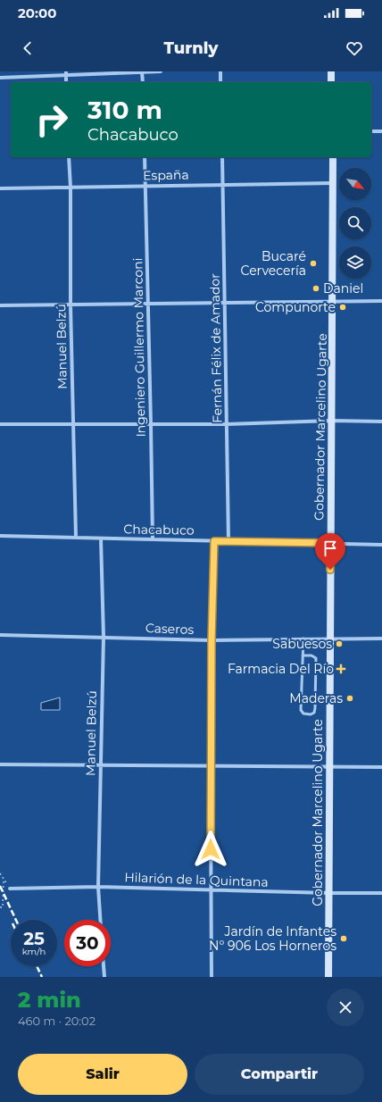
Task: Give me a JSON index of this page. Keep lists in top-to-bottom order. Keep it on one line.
{"streets":{"street":["España","Manuel Belzú","Ingeniero Guillermo Marconi","Fernán Félix de Amador","Gobernador Marcelino Ugarte","Chacabuco","Caseros","Hilarión de la Quintana"]},"crossings":[["España","Manuel Belzú"],["España","Ingeniero Guillermo Marconi"],["España","Fernán Félix de Amador"],["España","Gobernador Marcelino Ugarte"],["Manuel Belzú","Chacabuco"],["Manuel Belzú","Caseros"],["Manuel Belzú","Hilarión de la Quintana"],["Ingeniero Guillermo Marconi","Chacabuco"],["Fernán Félix de Amador","Chacabuco"],["Gobernador Marcelino Ugarte","Chacabuco"],["Gobernador Marcelino Ugarte","Caseros"],["Gobernador Marcelino Ugarte","Hilarión de la Quintana"]],"places":{"other":["Bucaré Cervecería","Daniel","Compunorte","Sabuesos","Maderas","Jardín de Infantes N° 906 Los Horneros"],"health":["Farmacia Del Río"]},"north":"bottom right","page":{"status":"20:00","header":"Turnly","turn":["310 m","Chacabuco"],"speed":"25 km/h","limit":"30","heading":["2 min","460 m · 20:02"],"buttons":["Salir","Compartir"]}}
